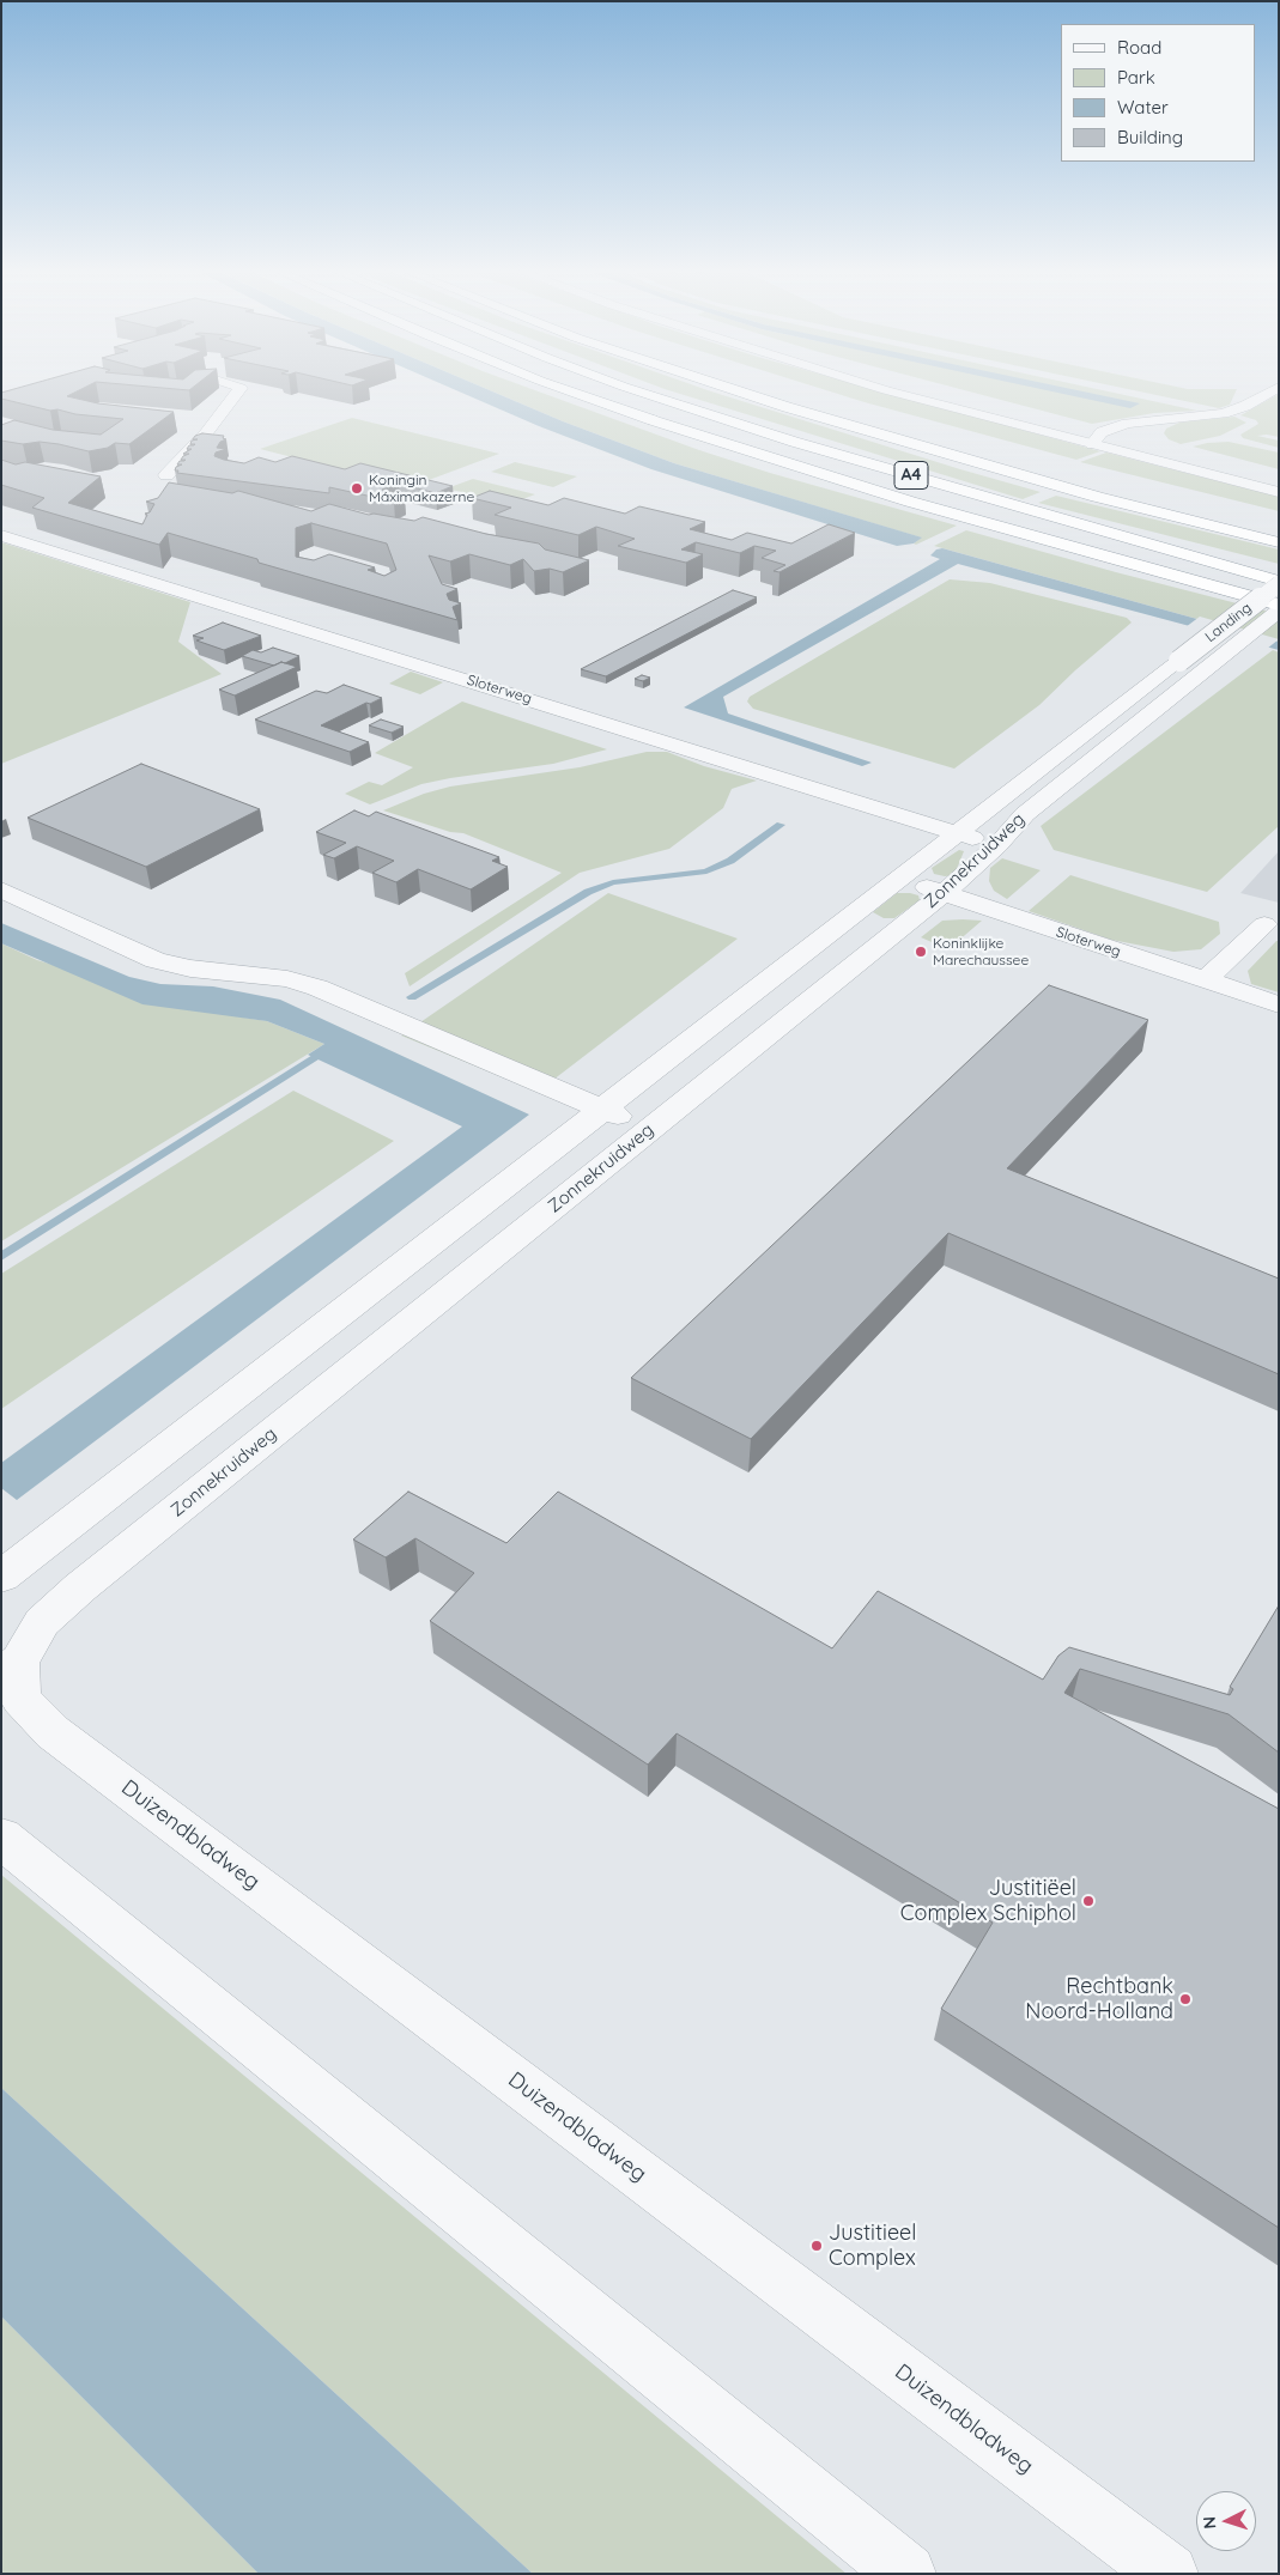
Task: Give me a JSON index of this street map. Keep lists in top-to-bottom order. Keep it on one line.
{"streets":{"highway":["A4"],"street":["Landing","Sloterweg","Zonnekruidweg","Duizendbladweg"]},"crossings":[["A4","Landing"],["Landing","Zonnekruidweg"],["Sloterweg","Zonnekruidweg"],["Zonnekruidweg","Duizendbladweg"]],"places":["Koningin Máximakazerne","Koninklijke Marechaussee","Justitiëel Complex Schiphol","Rechtbank Noord-Holland","Justitieel Complex"],"legend":["Road","Park","Water","Building"],"north":"left"}
